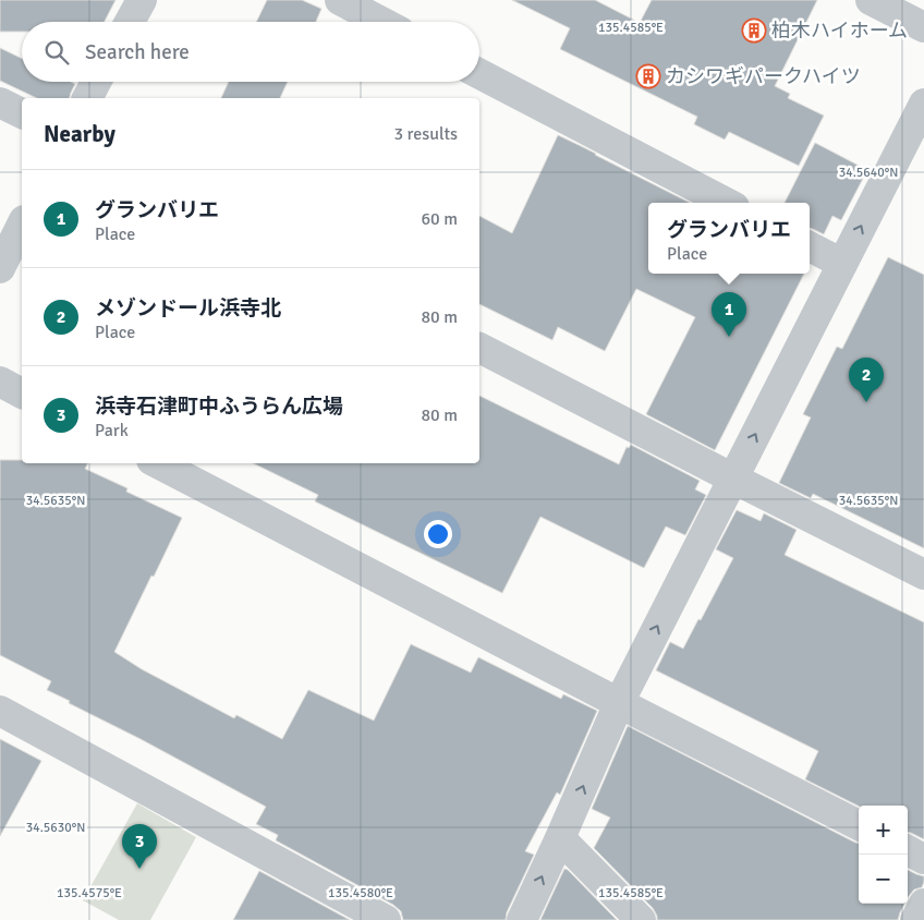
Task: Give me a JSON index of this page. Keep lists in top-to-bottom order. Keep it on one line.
{"places":{"building":["柏木ハイホーム","カシワギパークハイツ"]},"page":{"search":"Search here","heading":["Nearby","3 results"],"list":[{"mark":"1","name":"グランバリエ","note":"Place","value":"60 m"},{"mark":"2","name":"メゾンドール浜寺北","note":"Place","value":"80 m"},{"mark":"3","name":"浜寺石津町中ふうらん広場","note":"Park","value":"80 m"}],"popup":["グランバリエ","Place"],"pins":["1","2","3"],"map_buttons":["+","−"]},"coordinates":["135.4585°E","34.5640°N","34.5635°N","34.5630°N","135.4575°E","135.4580°E"]}
